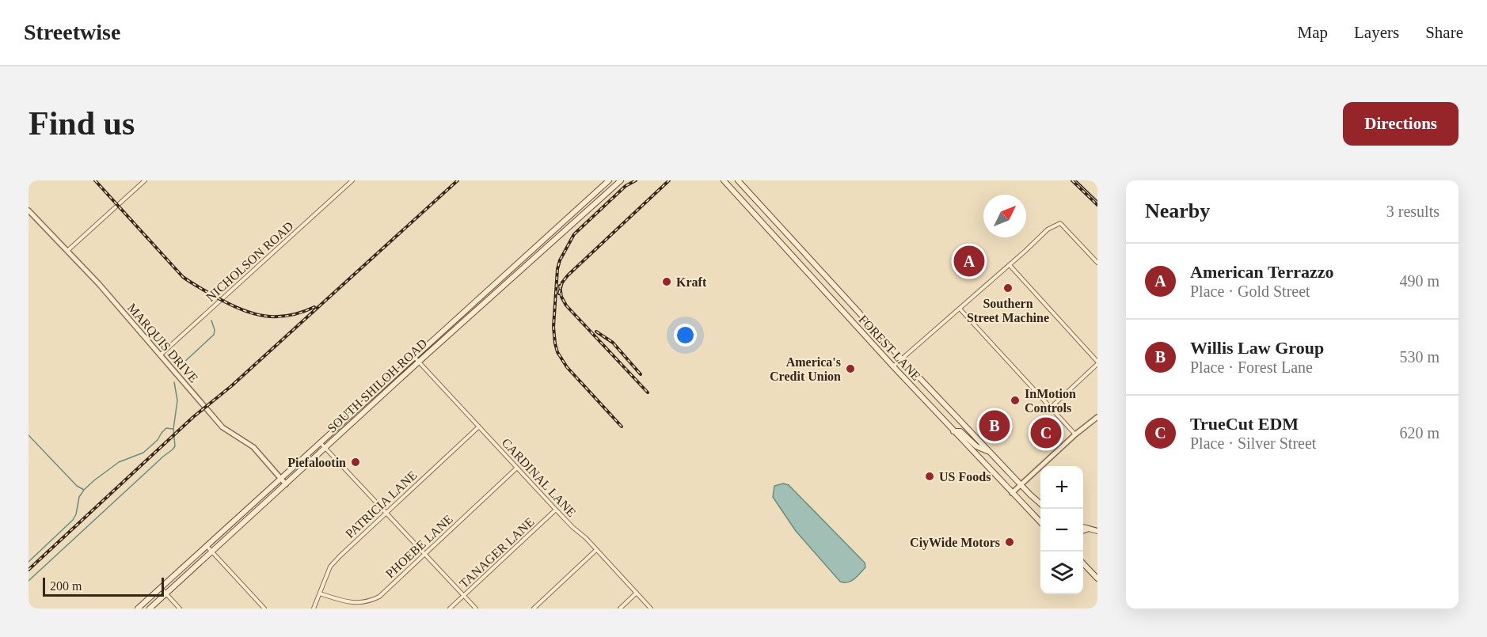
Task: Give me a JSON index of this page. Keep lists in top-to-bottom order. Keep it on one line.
{"streets":{"main road":["FOREST LANE","SOUTH SHILOH ROAD"],"street":["NICHOLSON ROAD","MARQUIS DRIVE","CARDINAL LANE","PATRICIA LANE","PHOEBE LANE","TANAGER LANE"]},"crossings":[["NICHOLSON ROAD","MARQUIS DRIVE"],["MARQUIS DRIVE","SOUTH SHILOH ROAD"],["SOUTH SHILOH ROAD","CARDINAL LANE"],["CARDINAL LANE","PATRICIA LANE"],["CARDINAL LANE","PHOEBE LANE"],["CARDINAL LANE","TANAGER LANE"],["PATRICIA LANE","PHOEBE LANE"]],"places":["Kraft","Southern Street Machine","America's Credit Union","InMotion Controls","Piefalootin","US Foods","CiyWide Motors"],"scale_bar":"200 m","north":"top right","page":{"header":"Streetwise","nav":["Map","Layers","Share"],"buttons":"Directions","title":"Find us","heading":["Nearby","3 results"],"list":[{"mark":"A","name":"American Terrazzo","note":"Place · Gold Street","value":"490 m"},{"mark":"B","name":"Willis Law Group","note":"Place · Forest Lane","value":"530 m"},{"mark":"C","name":"TrueCut EDM","note":"Place · Silver Street","value":"620 m"}],"pins":["A","B","C"],"map_buttons":["+","−"],"scale":"200 m"}}
